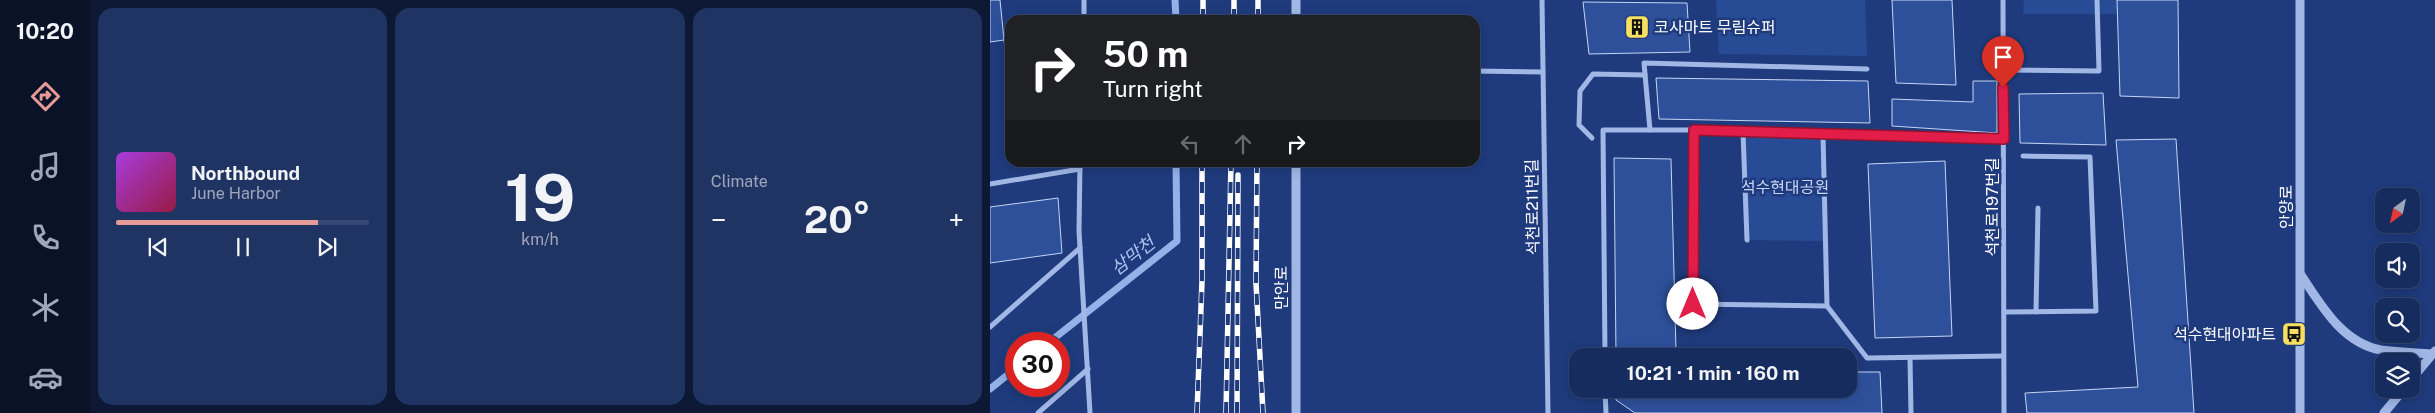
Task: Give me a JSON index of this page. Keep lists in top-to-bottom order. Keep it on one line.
{"streets":{"street":["석천로211번길","석천로197번길","안양로","만안로"]},"water":["삼막천"],"parks":["석수현대공원"],"places":{"building":["코사마트 무림슈퍼"],"bus stop":["석수현대아파트"]},"north":"bottom left","page":{"tabs":"10:20","tile":[["19","km/h"],"Climate"],"turn":["50 m","Turn right"],"song":["Northbound","June Harbor"],"heat":["−","20°","+"],"limit":"30","trip":"10:21 · 1 min · 160 m"}}
